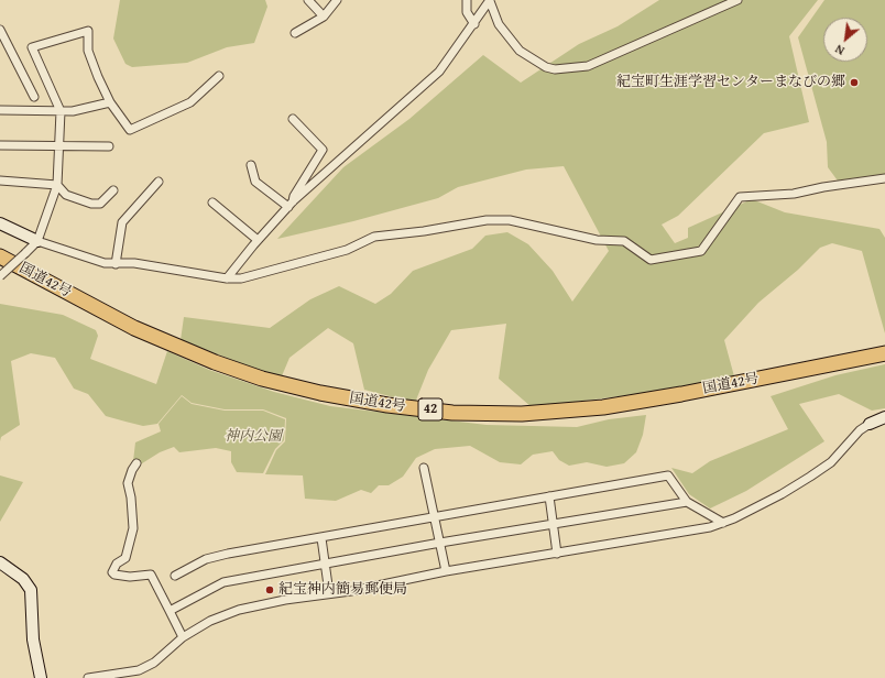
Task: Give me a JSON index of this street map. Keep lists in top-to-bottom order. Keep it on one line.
{"streets":{"highway":["国道42号","42"]},"parks":["神内公園"],"places":["紀宝町生涯学習センターまなびの郷","紀宝神内簡易郵便局"],"north":"bottom left"}
